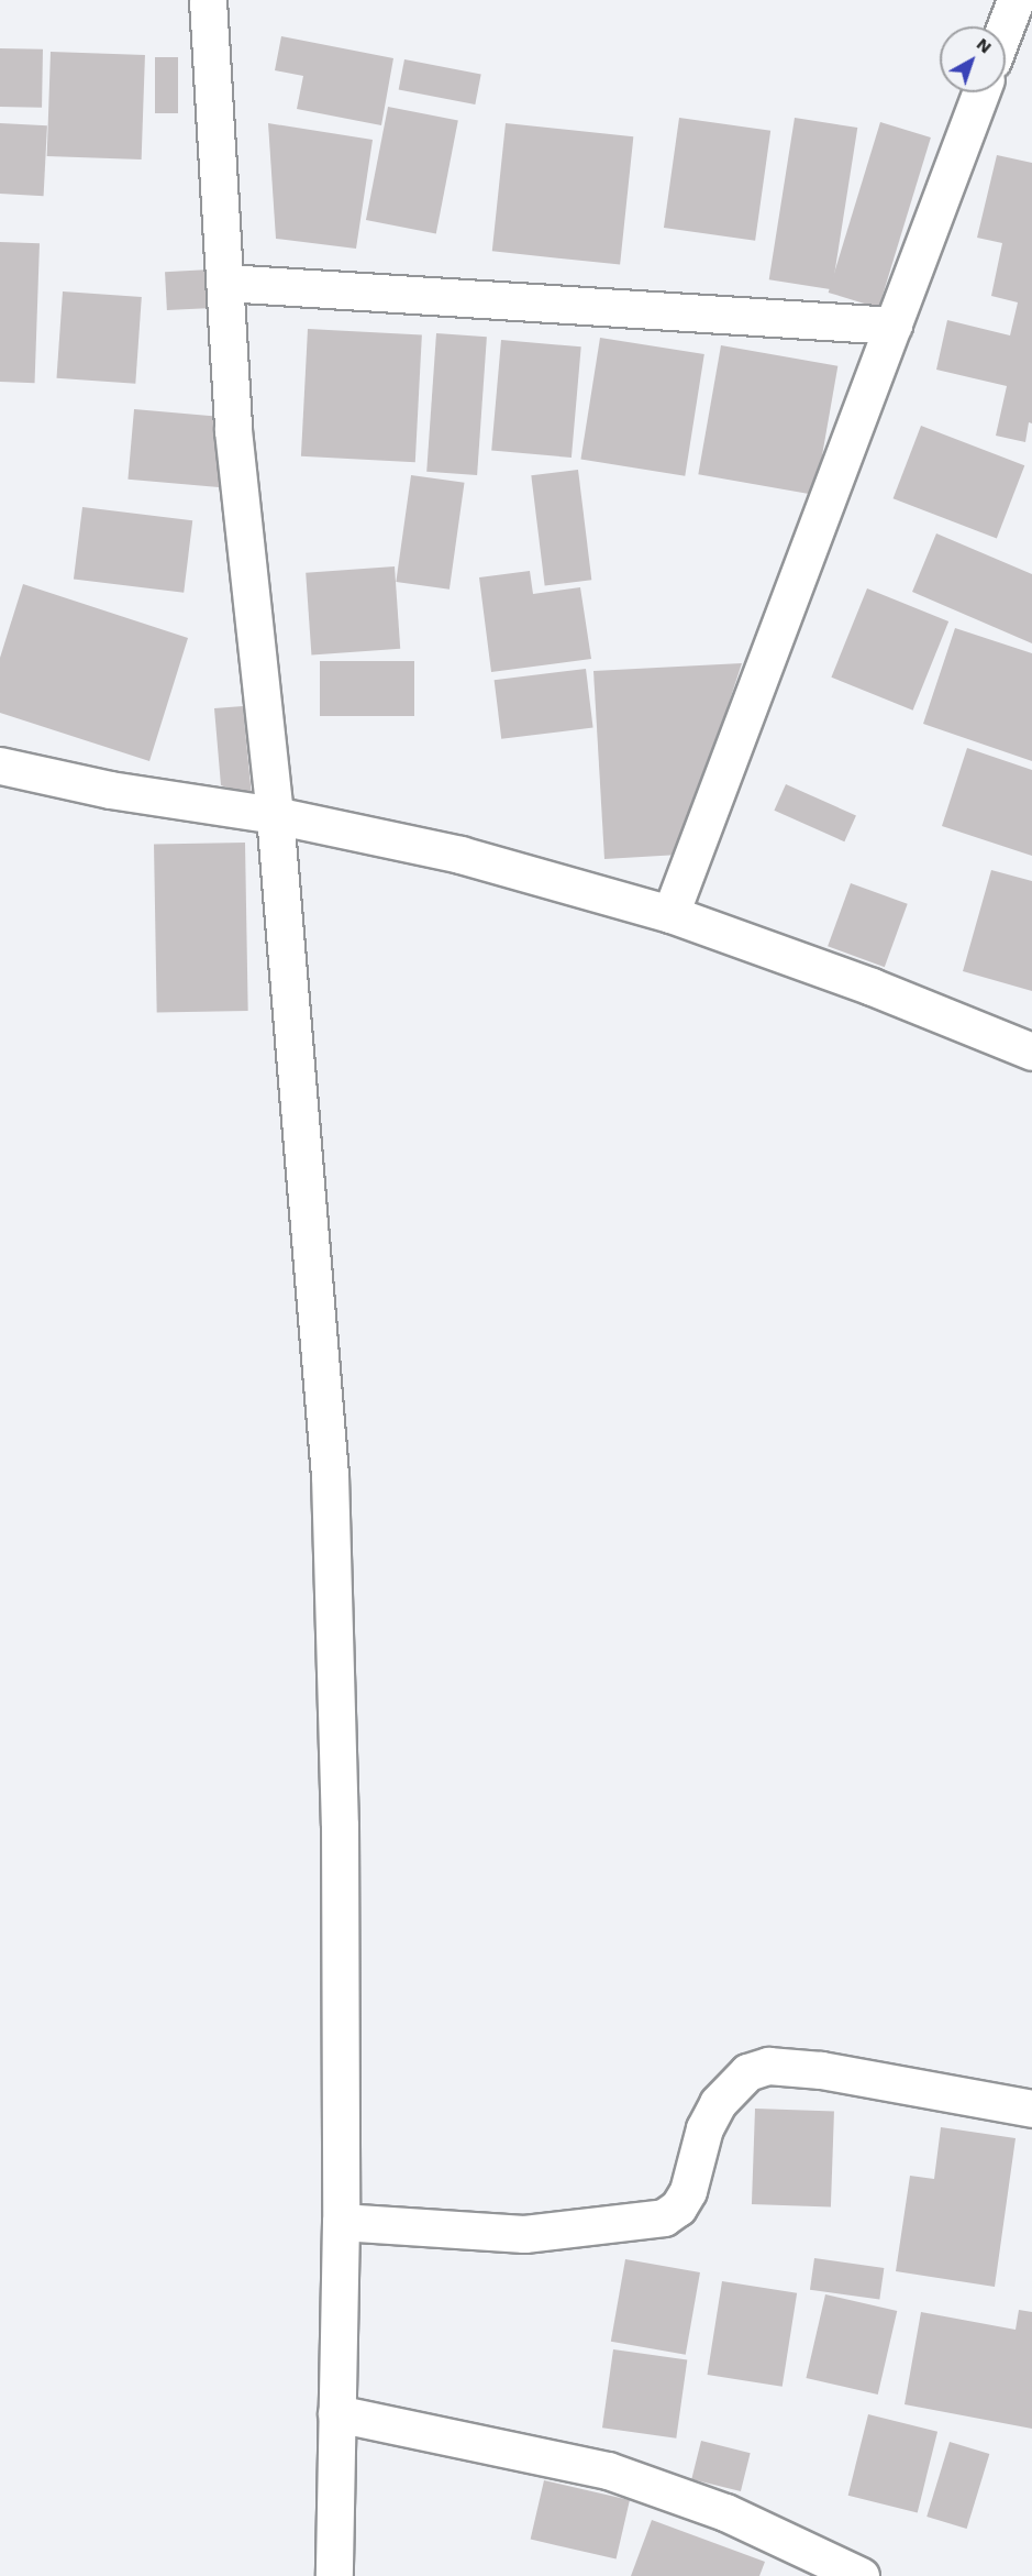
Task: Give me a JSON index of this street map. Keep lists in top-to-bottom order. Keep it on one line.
{"north":"top right"}
